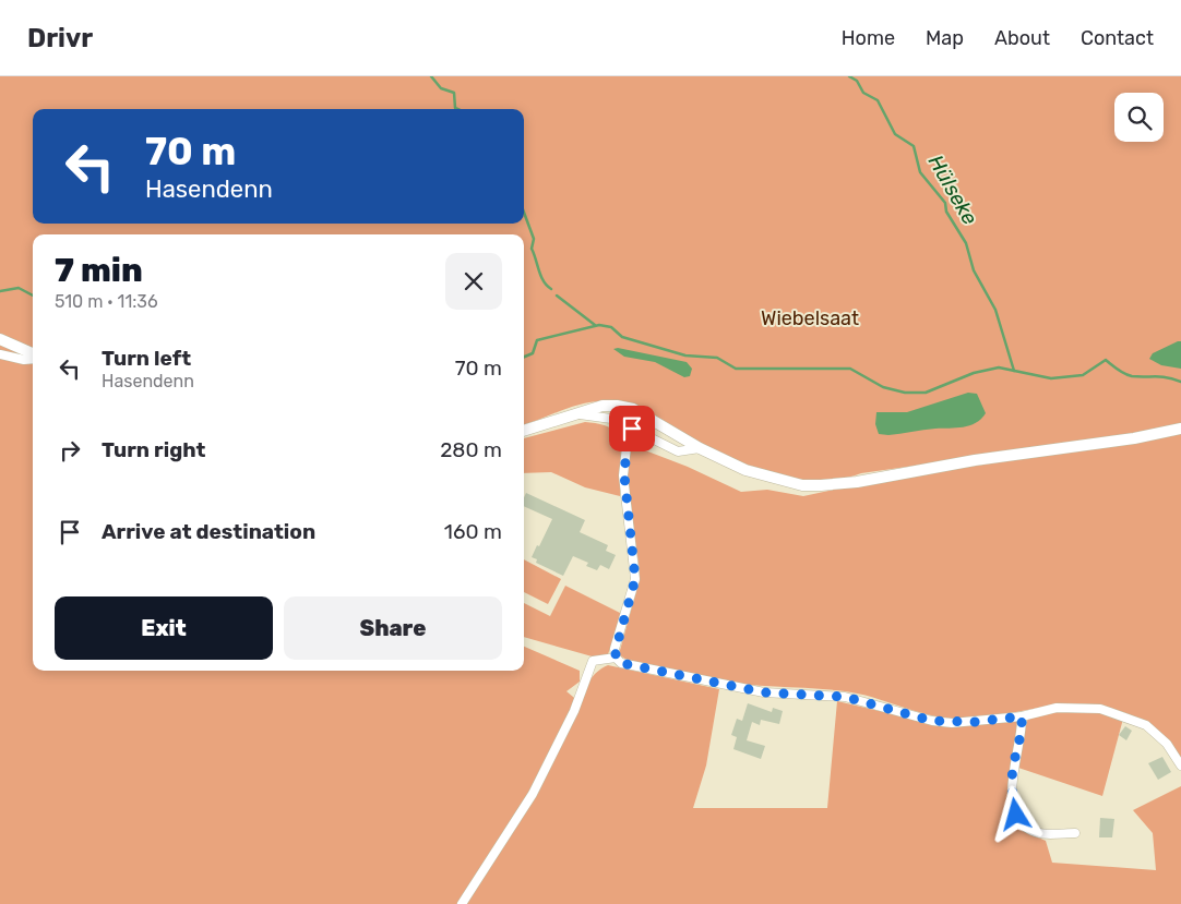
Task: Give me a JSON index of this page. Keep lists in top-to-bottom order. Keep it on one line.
{"water":["Hülseke"],"parks":["Wiebelsaat"],"page":{"header":"Drivr","nav":["Home","Map","About","Contact"],"turn":["70 m","Hasendenn"],"heading":["7 min","510 m · 11:36"],"list":[{"name":"Turn left","note":"Hasendenn","value":"70 m"},{"name":"Turn right","value":"280 m"},{"name":"Arrive at destination","value":"160 m"}],"buttons":["Exit","Share"]}}
